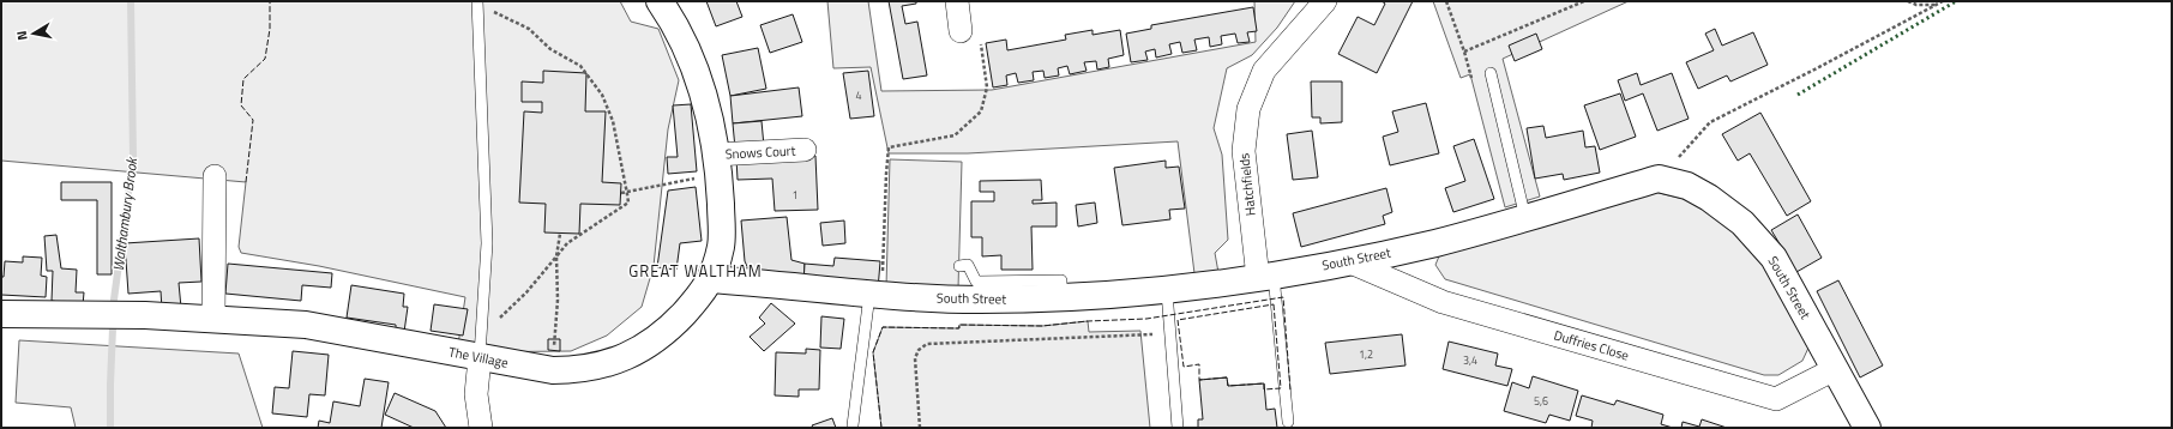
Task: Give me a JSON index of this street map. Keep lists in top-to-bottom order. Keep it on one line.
{"streets":{"street":["Snows Court","Hatchfields","South Street","Duffries Close","The Village"]},"crossings":[["Snows Court","The Village"],["Hatchfields","South Street"],["South Street","Duffries Close"],["South Street","The Village"]],"districts":["GREAT WALTHAM"],"water":["Walthambury Brook"],"house_numbers":["4","1","1,2","3,4","5,6"],"north":"left"}
